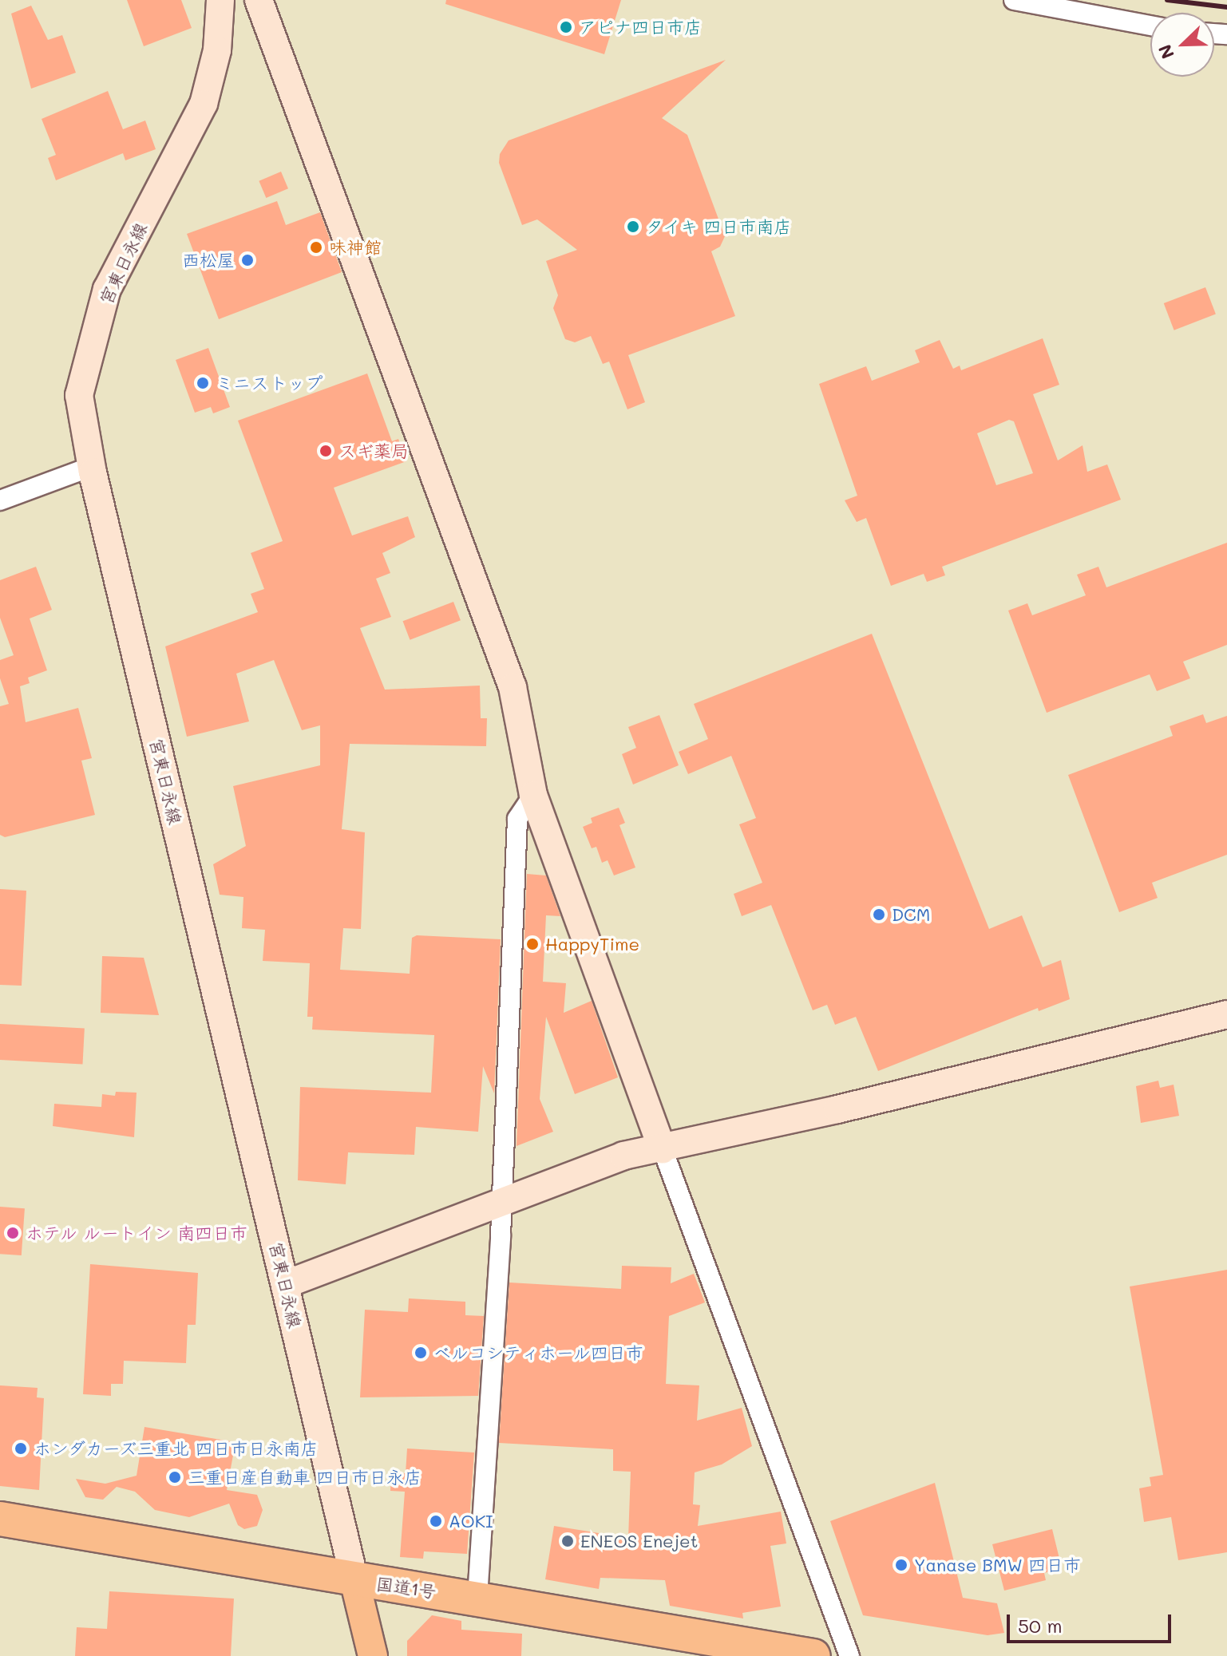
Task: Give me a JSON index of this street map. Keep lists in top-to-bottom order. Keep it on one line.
{"streets":{"highway":["国道1号"],"street":["宮東日永線"]},"crossings":[["宮東日永線","国道1号"]],"places":["アピナ四日市店","タイキ 四日市南店","味神館","西松屋","ミニストップ","スギ薬局","DCM","HappyTime","ホテル ルートイン 南四日市","ベルコシティホール四日市","ホンダカーズ三重北 四日市日永南店","三重日産自動車 四日市日永店","AOKI","ENEOS Enejet","Yanase BMW 四日市"],"scale_bar":"50 m","north":"bottom left"}
